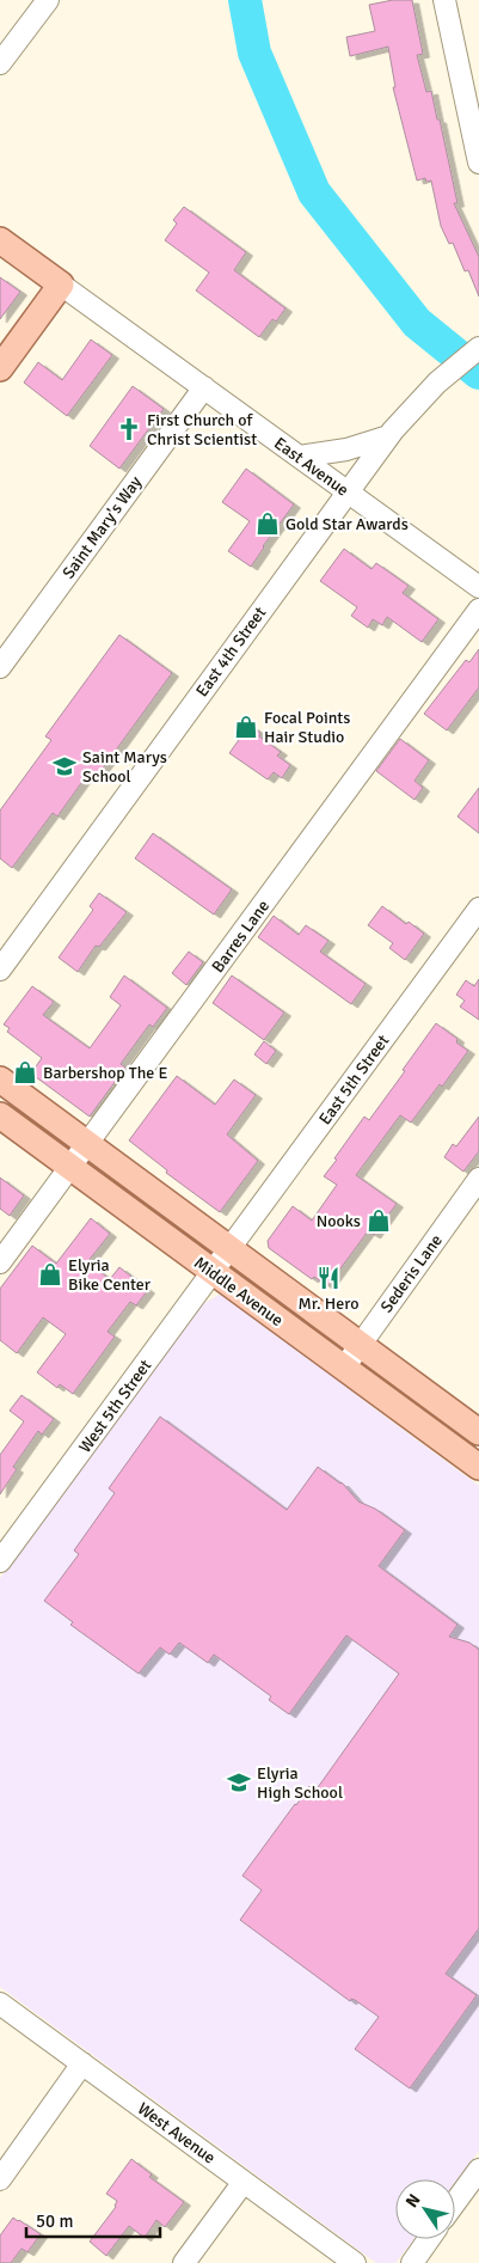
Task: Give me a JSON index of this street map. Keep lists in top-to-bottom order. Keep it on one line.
{"streets":{"main road":["East Avenue","Middle Avenue"],"street":["Saint Mary's Way","East 4th Street","Barres Lane","East 5th Street","Sederis Lane","West 5th Street","West Avenue"]},"crossings":[["East Avenue","Saint Mary's Way"],["East Avenue","East 4th Street"],["Barres Lane","Middle Avenue"],["East 5th Street","Middle Avenue"],["East 5th Street","West 5th Street"],["Sederis Lane","Middle Avenue"],["Middle Avenue","West 5th Street"]],"places":{"church":["First Church of Christ Scientist"],"shop":["Gold Star Awards","Focal Points Hair Studio","Barbershop The E","Nooks","Elyria Bike Center"],"school or university":["Saint Marys School","Elyria High School"],"restaurant":["Mr. Hero"]},"scale_bar":"50 m","north":"top left"}
